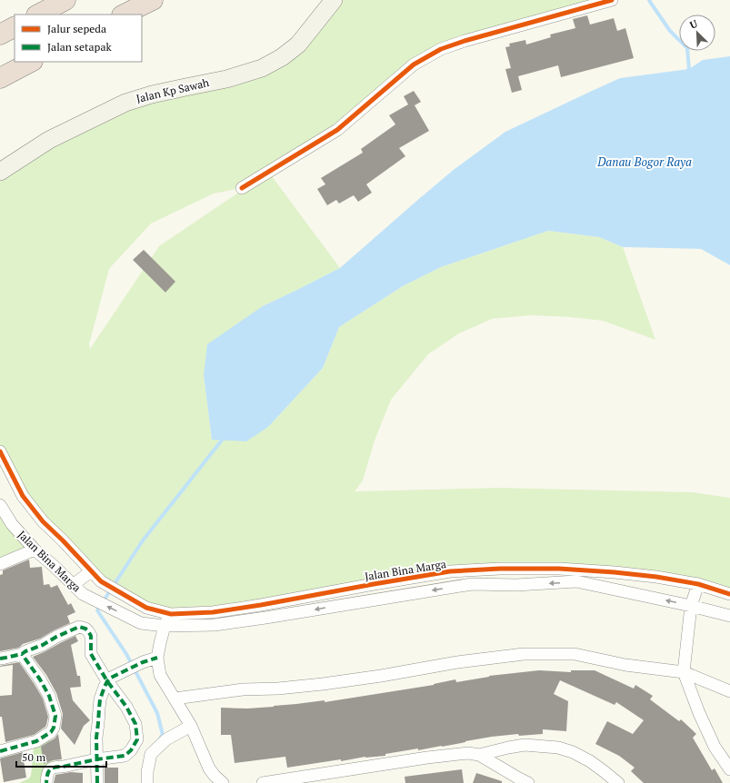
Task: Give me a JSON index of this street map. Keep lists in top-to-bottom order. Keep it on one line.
{"streets":{"street":["Jalan Kp Sawah","Jalan Bina Marga"]},"water":["Danau Bogor Raya"],"legend":["Jalur sepeda","Jalan setapak"],"scale_bar":"50 m","north":"top left"}
